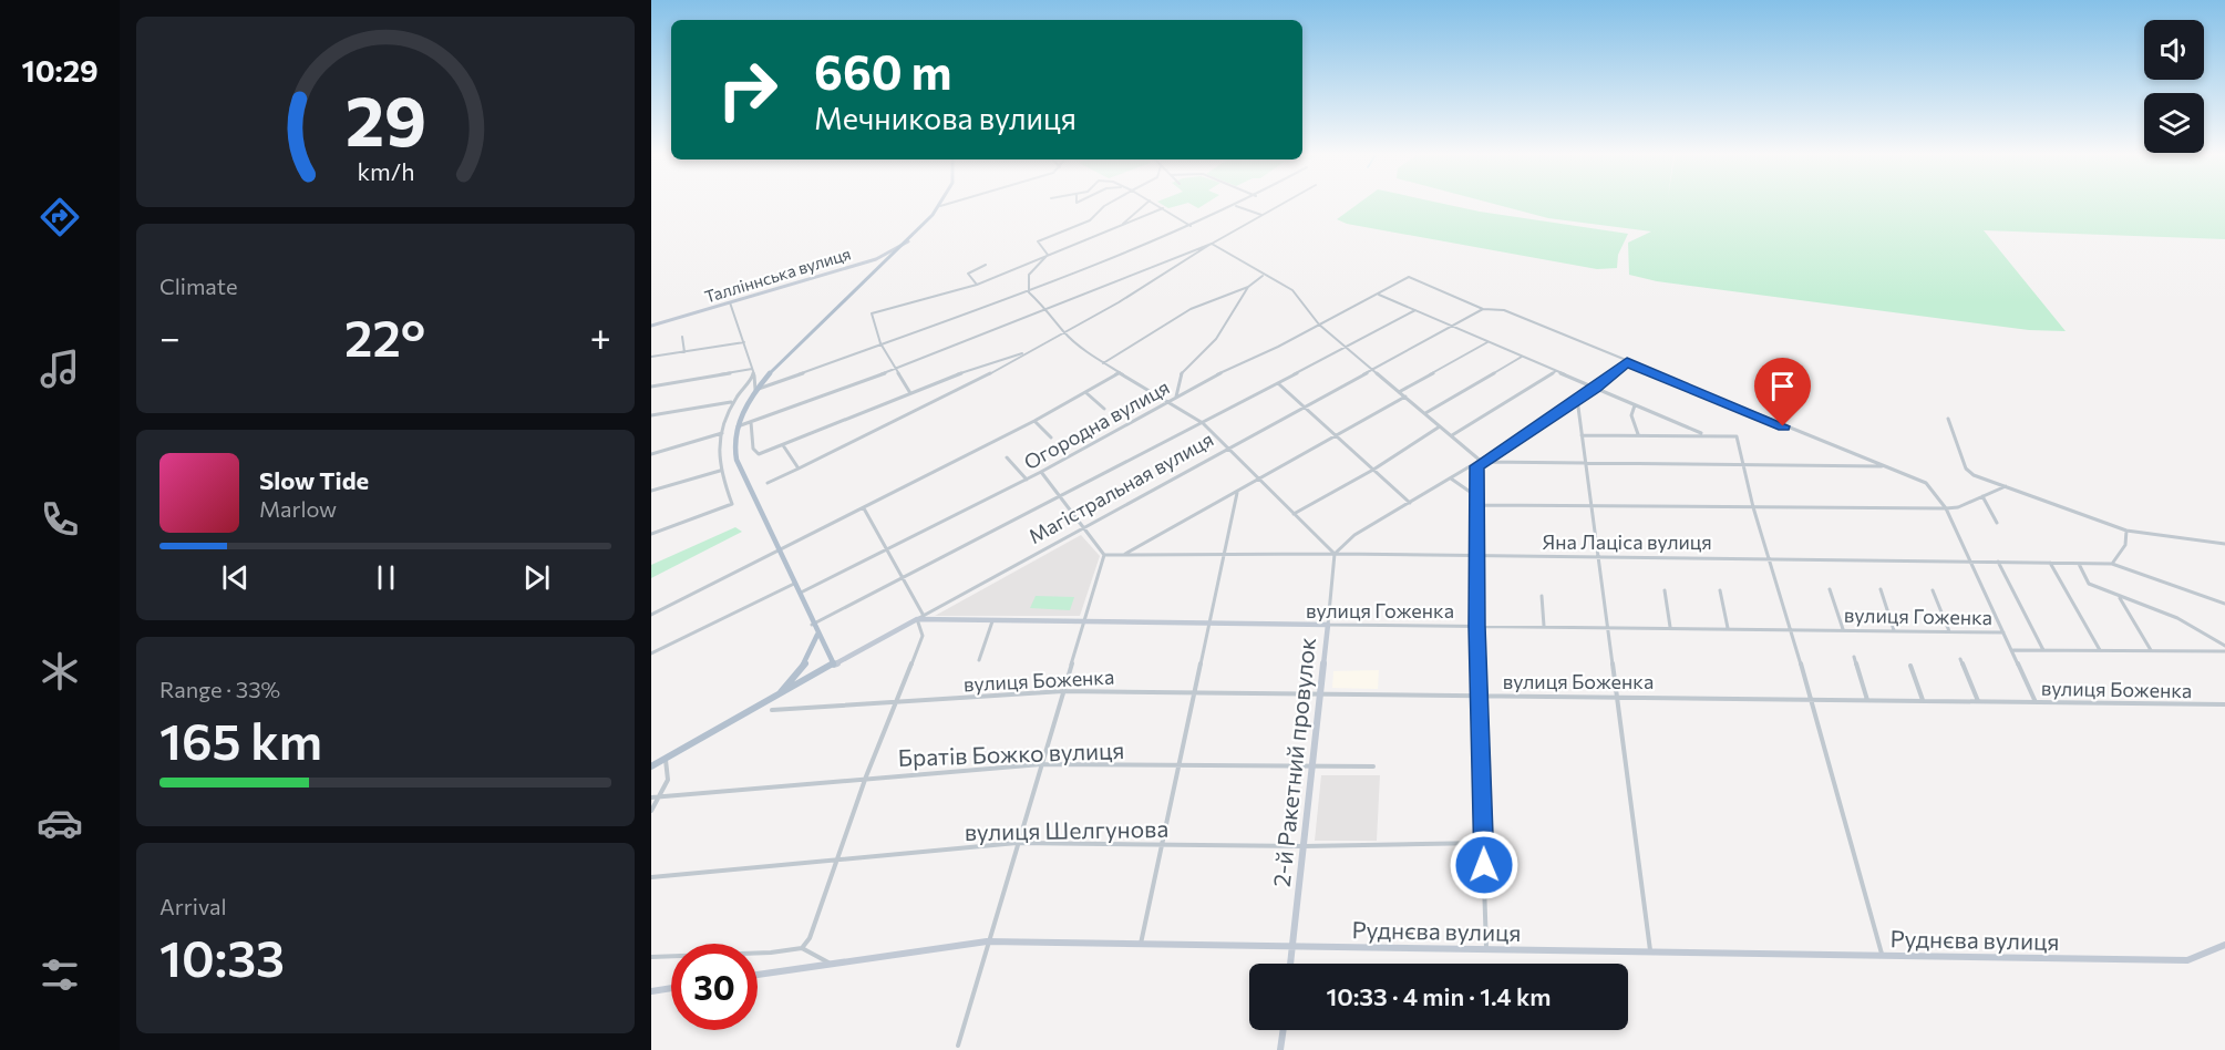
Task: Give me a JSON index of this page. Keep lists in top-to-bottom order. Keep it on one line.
{"streets":{"main road":["Магістральная вулиця"],"street":["Талліннська вулиця","Огородна вулиця","Яна Лаціса вулиця","вулиця Гоженка","вулиця Боженка","Братів Божко вулиця","2-й Ракетний провулок","вулиця Шелгунова","Руднєва вулиця"]},"crossings":[["Огородна вулиця","Магістральная вулиця"],["Магістральная вулиця","вулиця Гоженка"],["Яна Лаціса вулиця","2-й Ракетний провулок"],["вулиця Гоженка","2-й Ракетний провулок"],["вулиця Боженка","2-й Ракетний провулок"],["Братів Божко вулиця","2-й Ракетний провулок"],["2-й Ракетний провулок","вулиця Шелгунова"],["2-й Ракетний провулок","Руднєва вулиця"]],"page":{"tabs":"10:29","turn":["660 m","Мечникова вулиця"],"tile":["Climate",["Range · 33%","165 km"],["Arrival","10:33"]],"heat":["−","22°","+"],"song":["Slow Tide","Marlow"],"limit":"30","trip":"10:33 · 4 min · 1.4 km","gauge":["29","km/h"]}}
